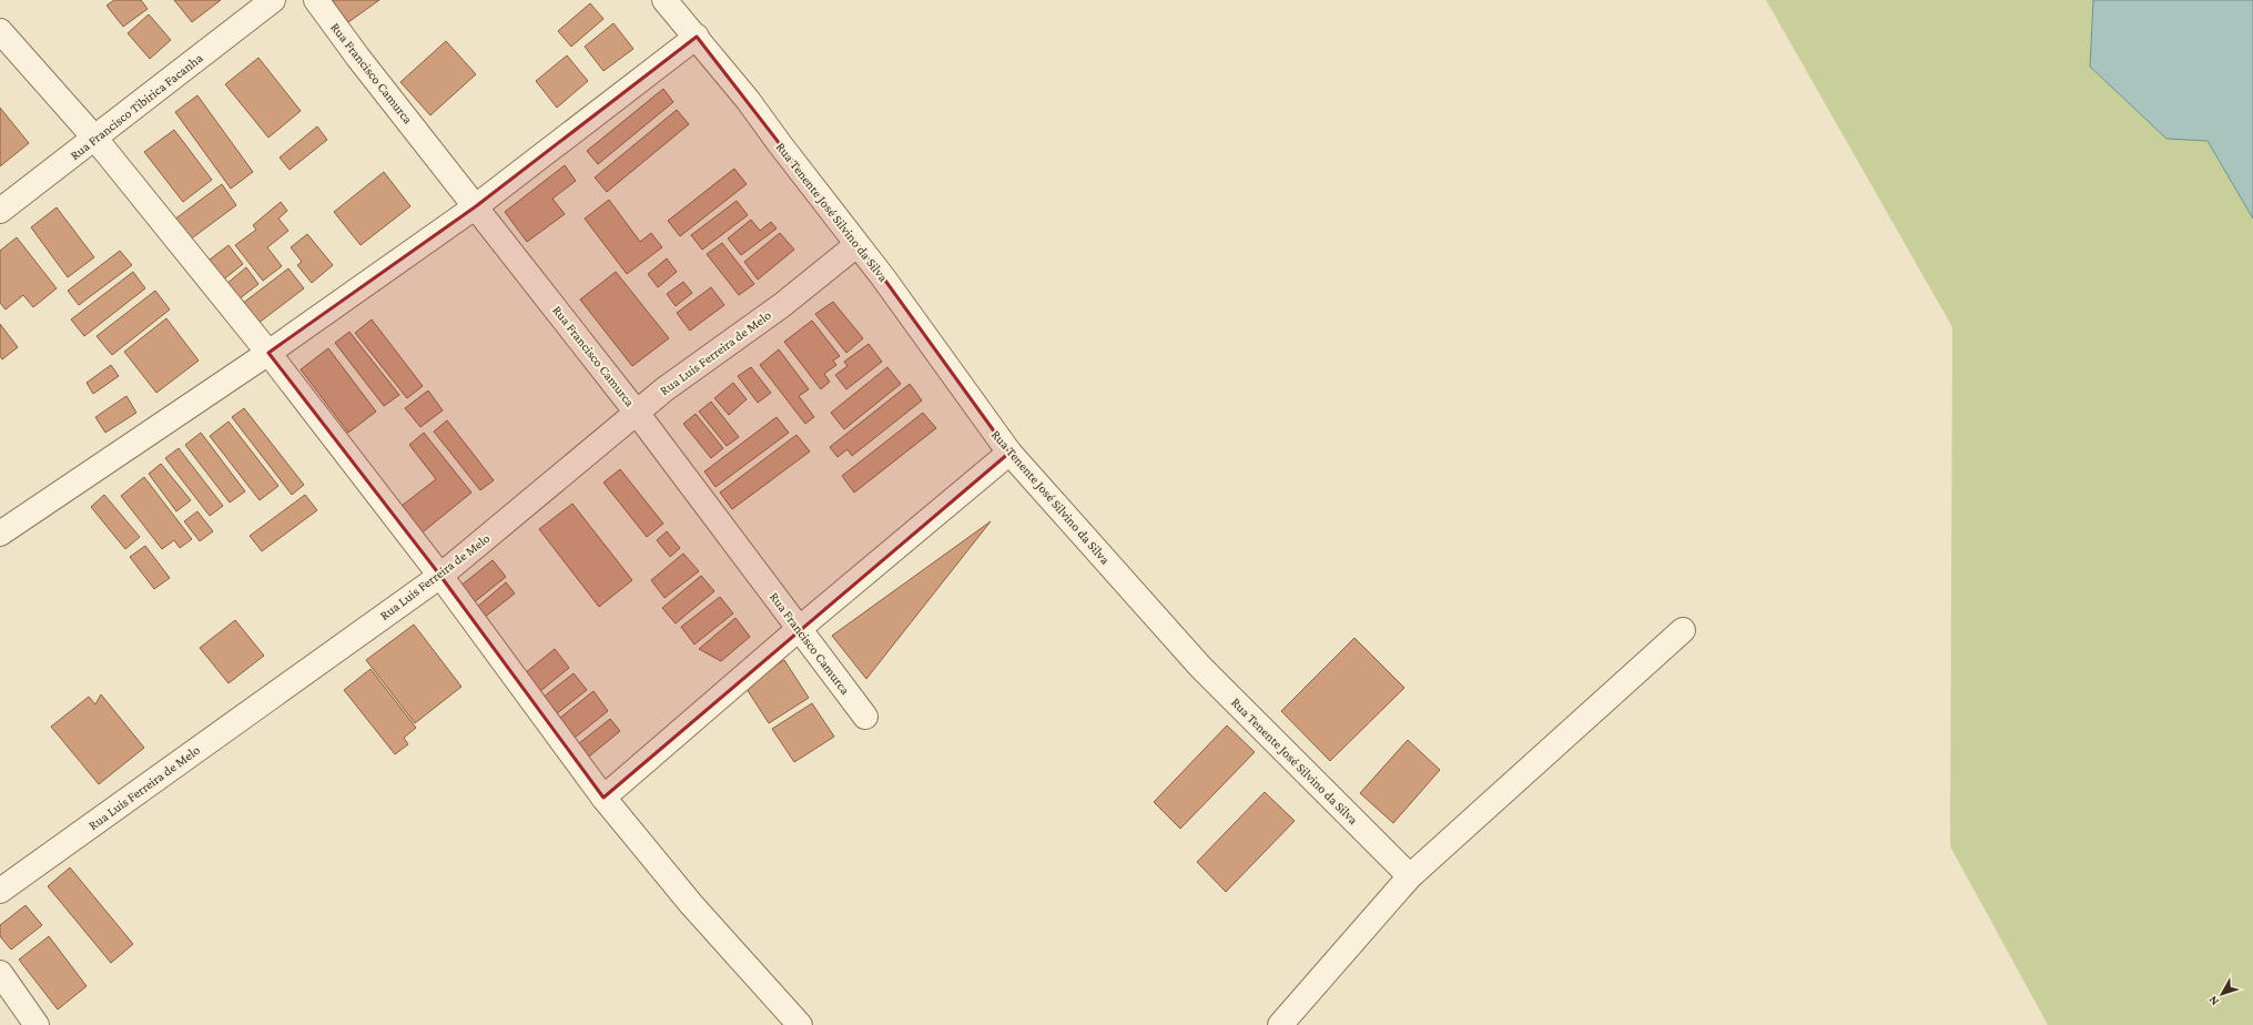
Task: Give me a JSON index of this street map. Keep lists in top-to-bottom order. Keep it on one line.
{"streets":{"street":["Rua Francisco Camurca","Rua Francisco Tibirica Facanha","Rua Tenente José Silvino da Silva","Rua Luis Ferreira de Melo"]},"crossings":[["Rua Francisco Camurca","Rua Luis Ferreira de Melo"],["Rua Tenente José Silvino da Silva","Rua Luis Ferreira de Melo"]],"north":"bottom left"}
